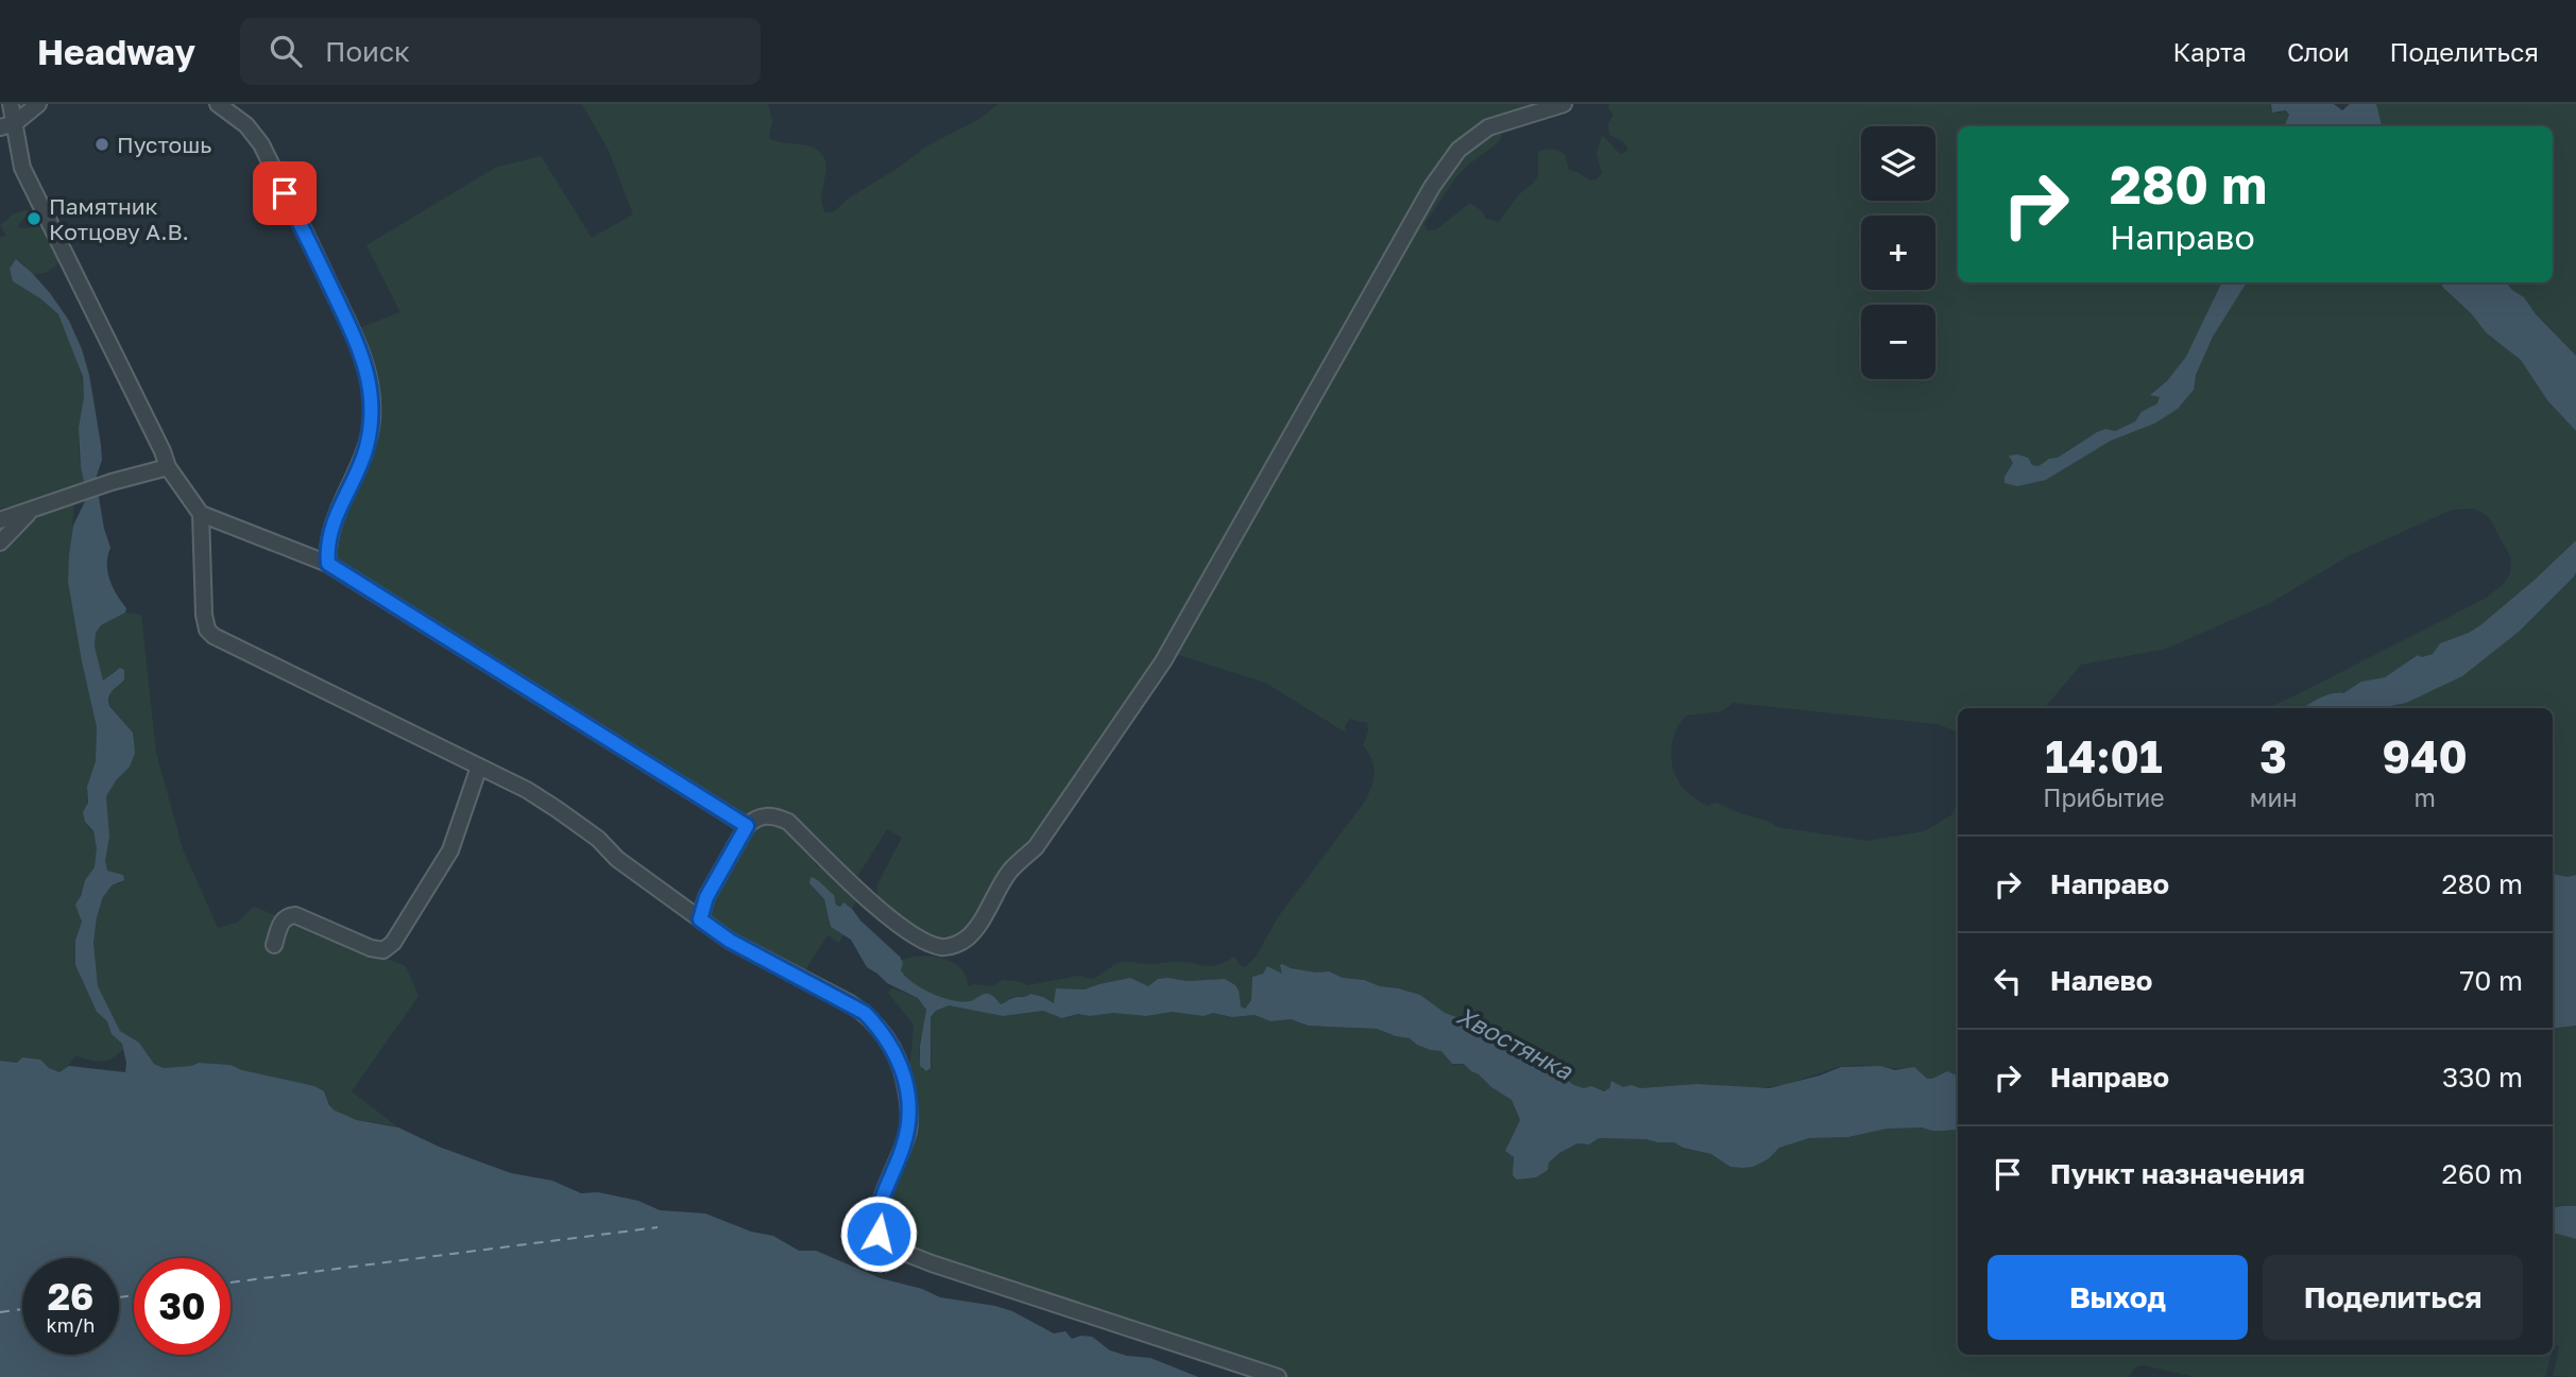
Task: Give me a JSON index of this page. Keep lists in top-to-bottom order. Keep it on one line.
{"water":["Хвостянка"],"places":["Пустошь","Памятник Котцову А.В."],"page":{"header":"Headway","search":"Поиск","nav":["Карта","Слои","Поделиться"],"map_buttons":["+","−"],"turn":["280 m","Направо"],"eta":["14:01","Прибытие","3","мин","940","m"],"list":[{"name":"Направо","value":"280 m"},{"name":"Налево","value":"70 m"},{"name":"Направо","value":"330 m"},{"name":"Пункт назначения","value":"260 m"}],"buttons":["Выход","Поделиться"],"speed":"26 km/h","limit":"30"}}
